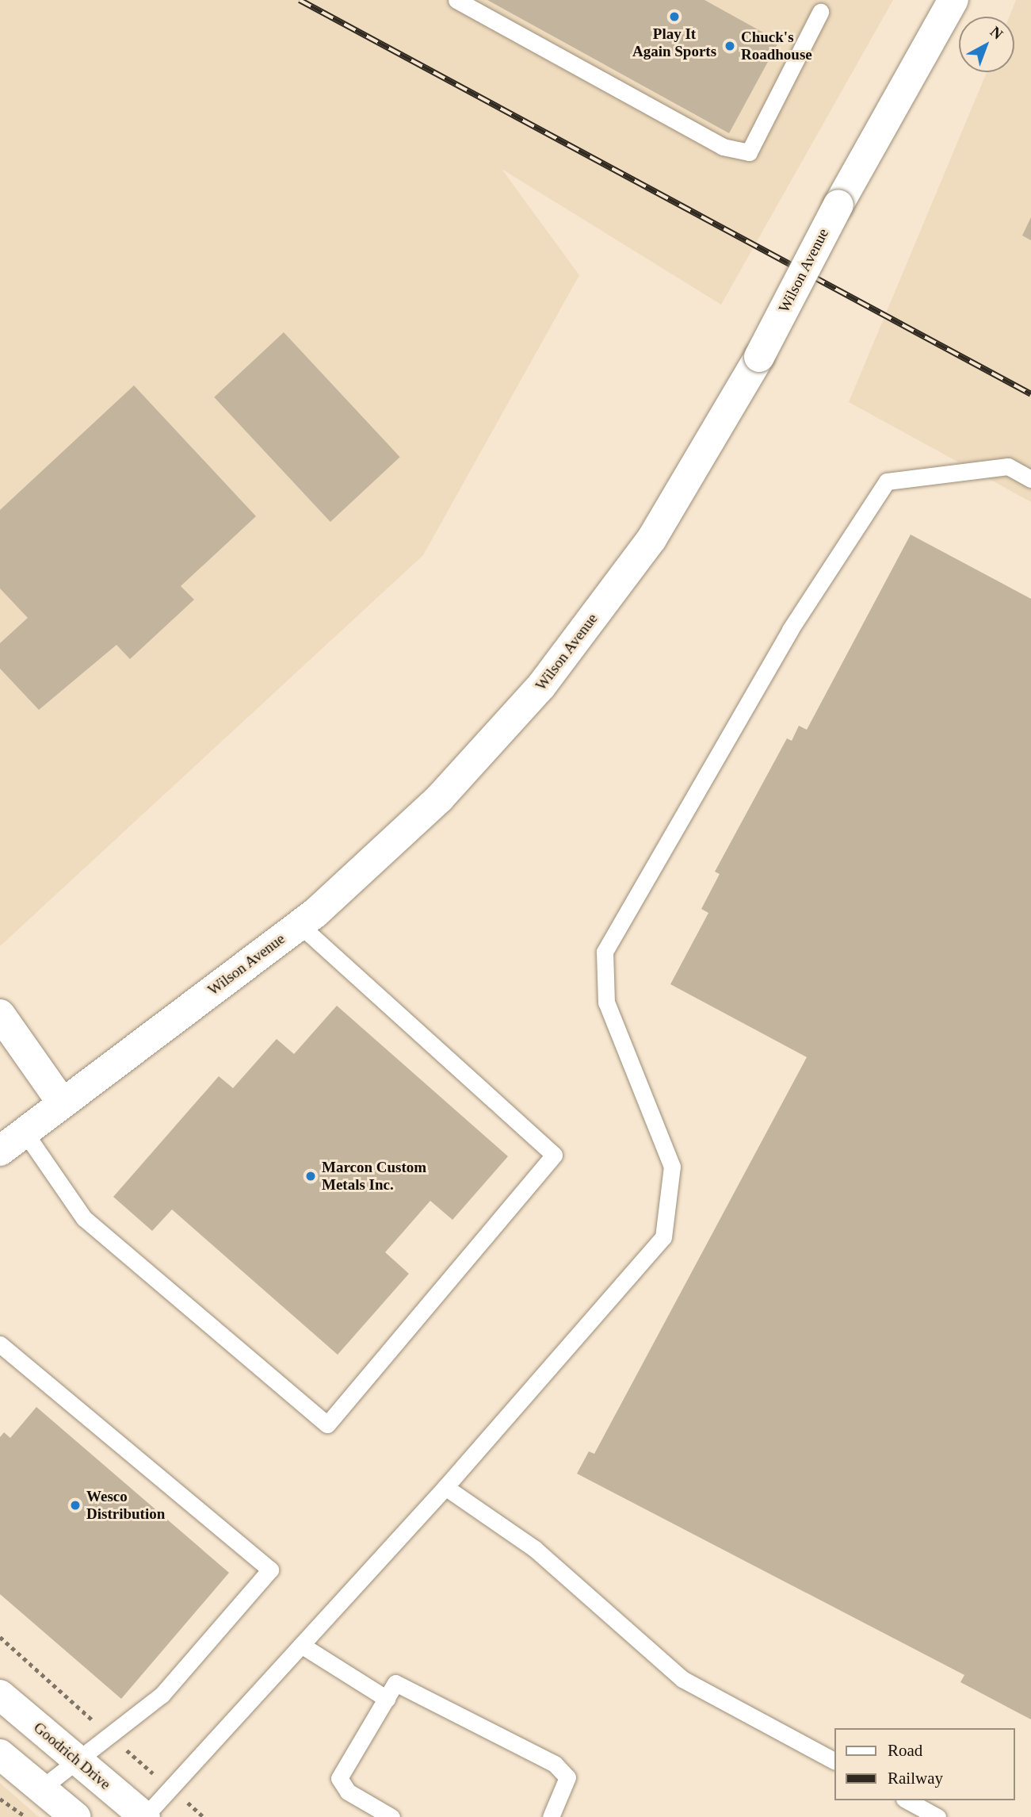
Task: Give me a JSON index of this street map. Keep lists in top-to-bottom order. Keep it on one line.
{"streets":{"street":["Wilson Avenue","Goodrich Drive"]},"places":["Play It Again Sports","Chuck's Roadhouse","Marcon Custom Metals Inc.","Wesco Distribution"],"legend":["Road","Railway"],"north":"top right"}
